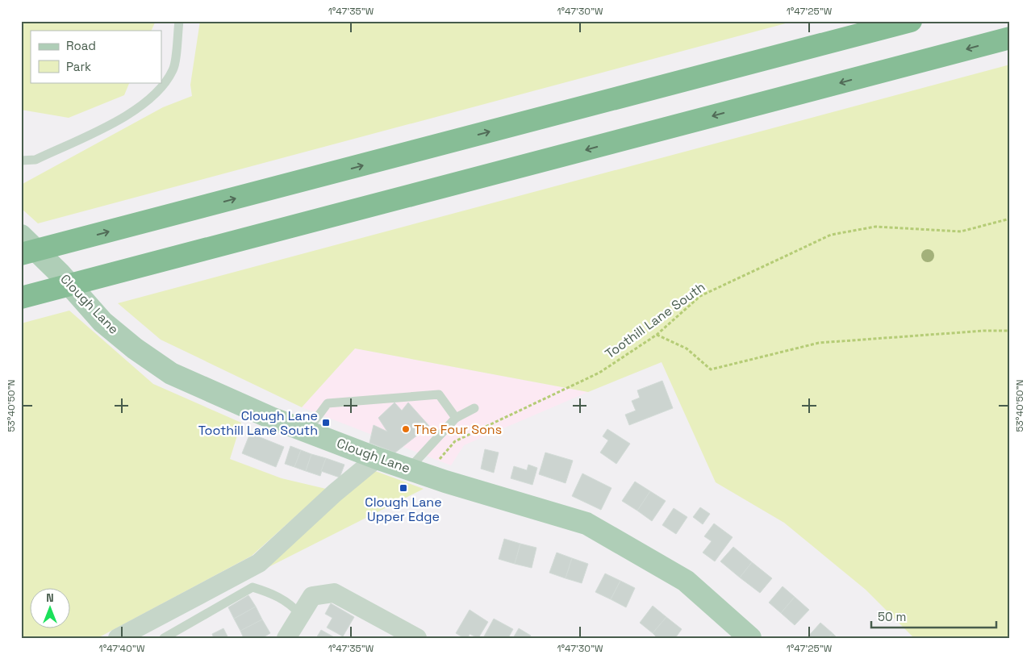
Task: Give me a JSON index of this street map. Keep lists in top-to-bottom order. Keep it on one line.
{"streets":{"main road":["Clough Lane"],"path":["Toothill Lane South"]},"crossings":[["Clough Lane","Toothill Lane South"]],"places":{"transit":["Clough Lane Toothill Lane South","Clough Lane Upper Edge"],"other":["The Four Sons"]},"legend":["Road","Park"],"scale_bar":"50 m","north":"top","coordinates":["1°47'35\"W","1°47'30\"W","1°47'25\"W","53°40'50\"N","1°47'40\"W"]}
